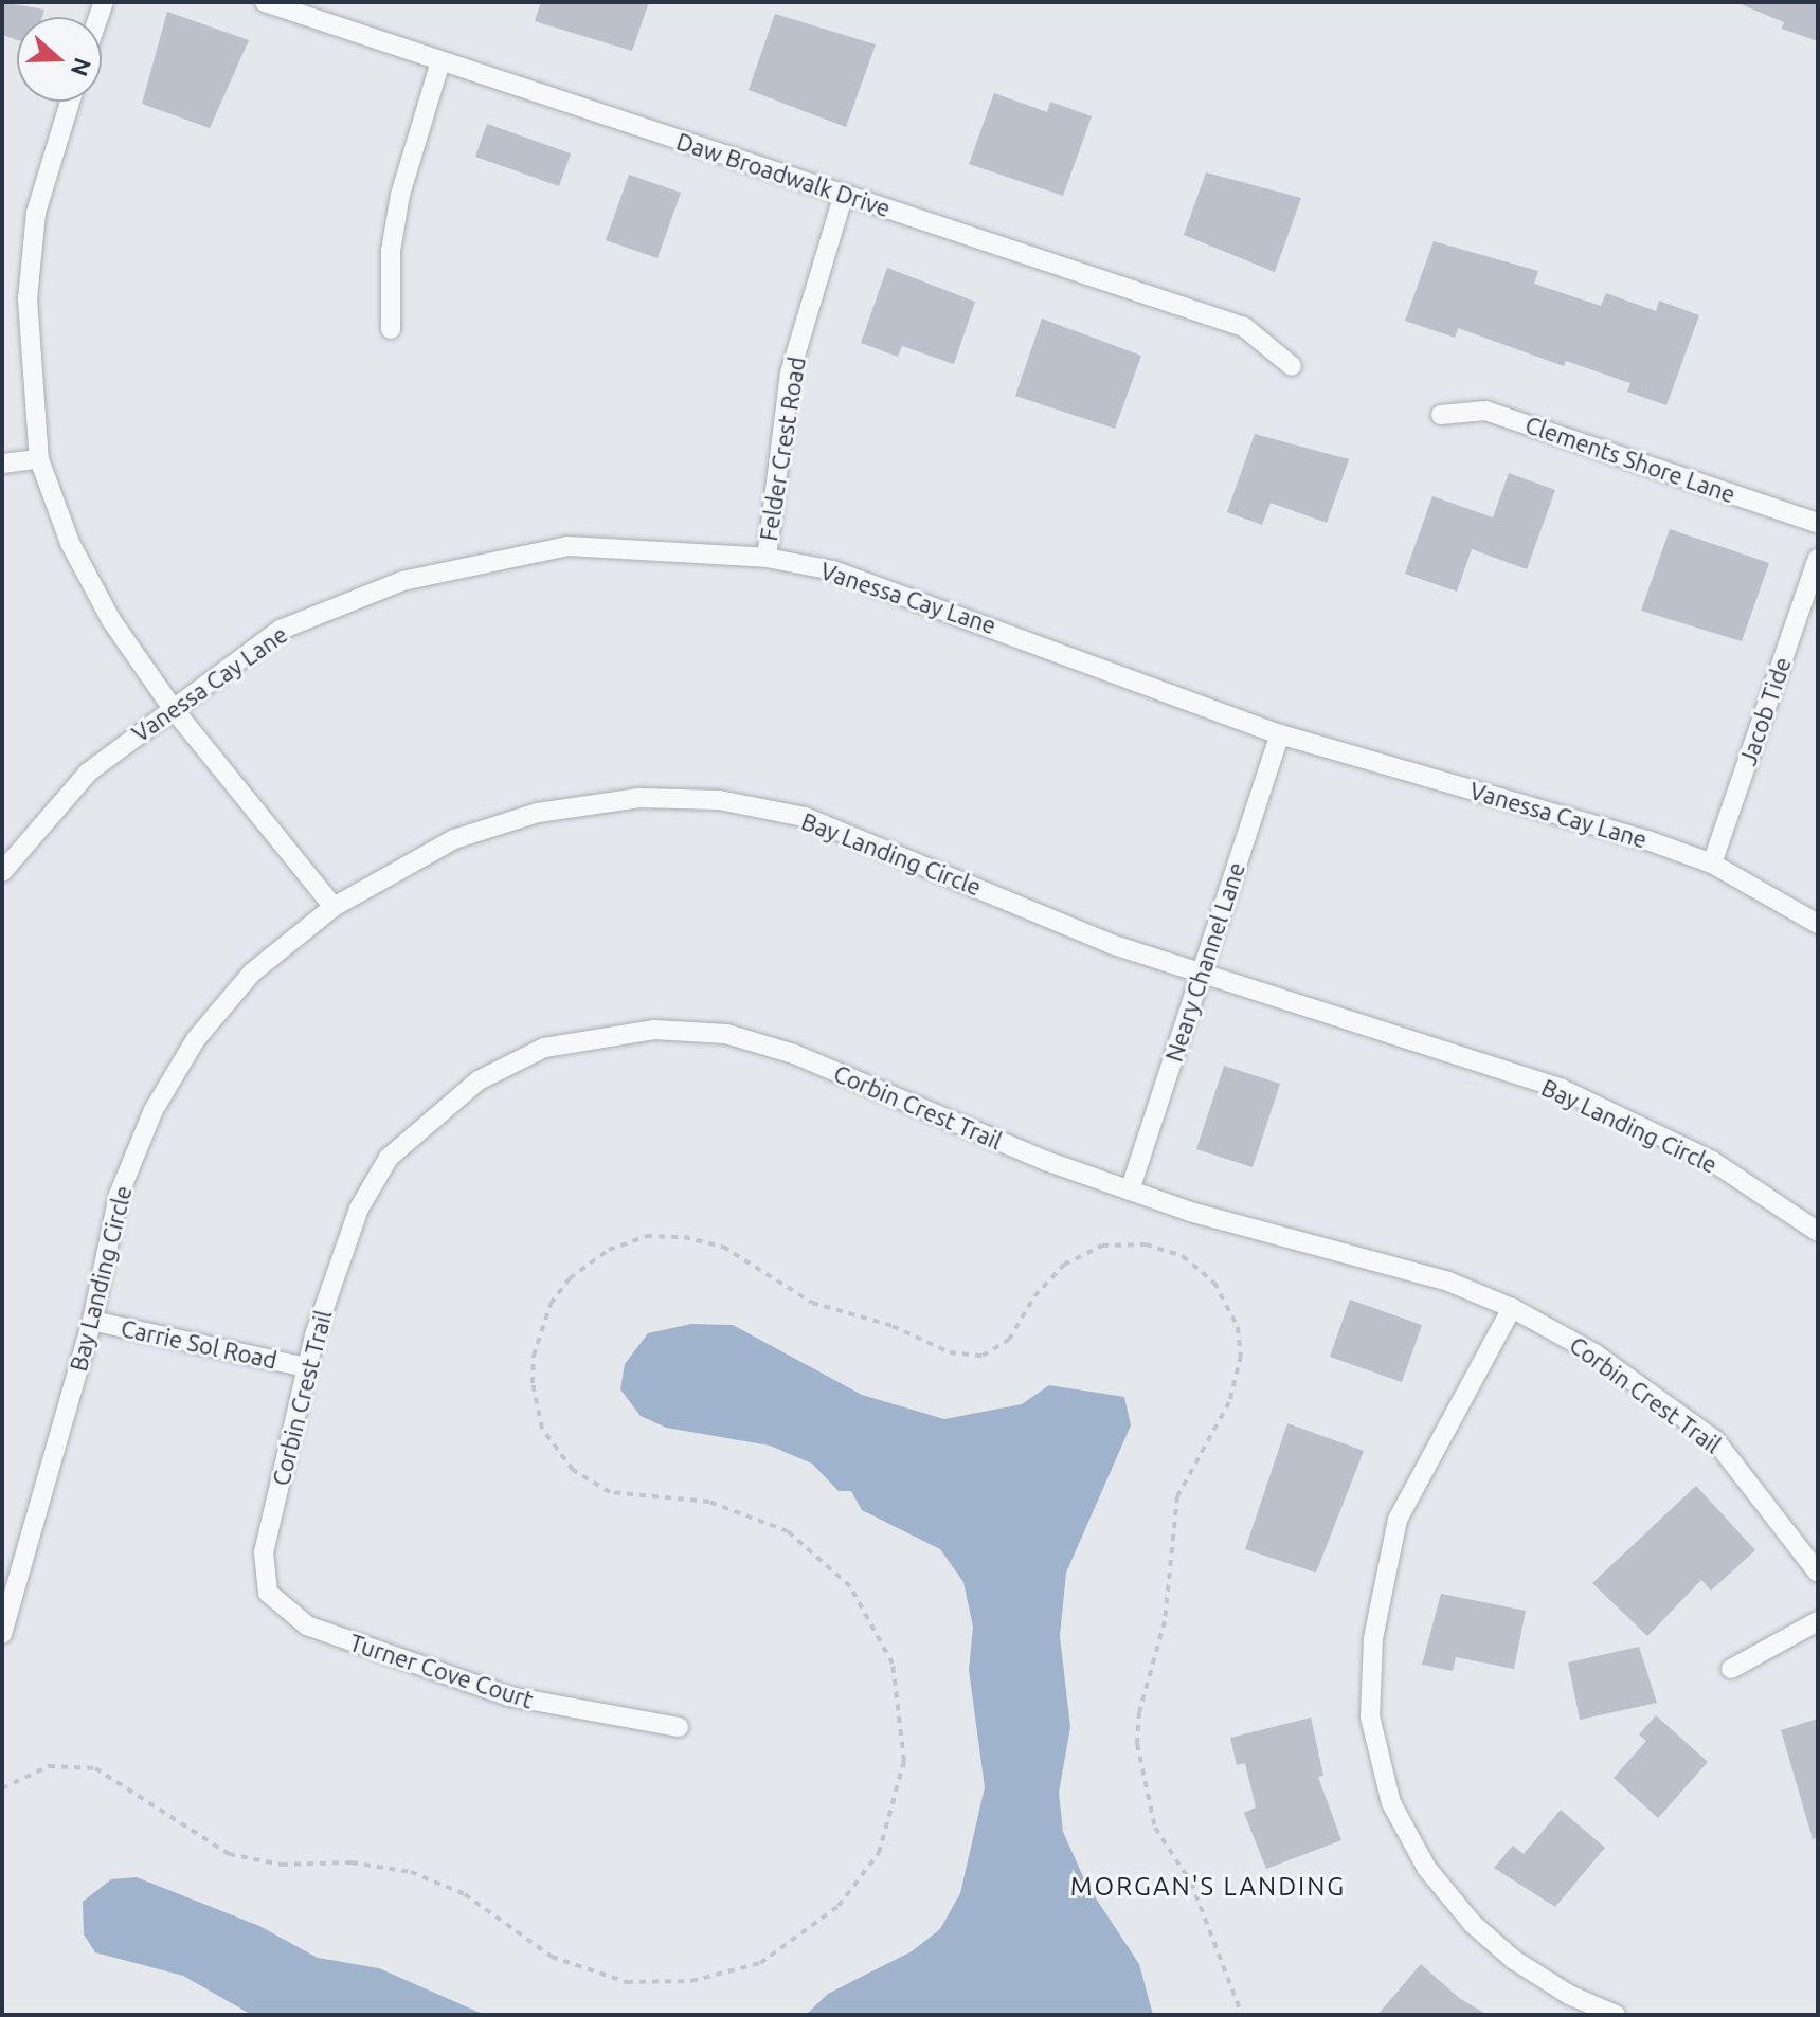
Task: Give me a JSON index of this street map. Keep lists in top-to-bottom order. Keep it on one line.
{"streets":{"street":["Daw Broadwalk Drive","Felder Crest Road","Clements Shore Lane","Vanessa Cay Lane","Jacob Tide","Bay Landing Circle","Neary Channel Lane","Corbin Crest Trail","Carrie Sol Road","Turner Cove Court"]},"crossings":[["Daw Broadwalk Drive","Felder Crest Road"],["Felder Crest Road","Vanessa Cay Lane"],["Vanessa Cay Lane","Jacob Tide"],["Vanessa Cay Lane","Neary Channel Lane"],["Bay Landing Circle","Neary Channel Lane"],["Bay Landing Circle","Carrie Sol Road"],["Neary Channel Lane","Corbin Crest Trail"],["Corbin Crest Trail","Carrie Sol Road"],["Corbin Crest Trail","Turner Cove Court"]],"districts":["MORGAN'S LANDING"],"north":"right"}
